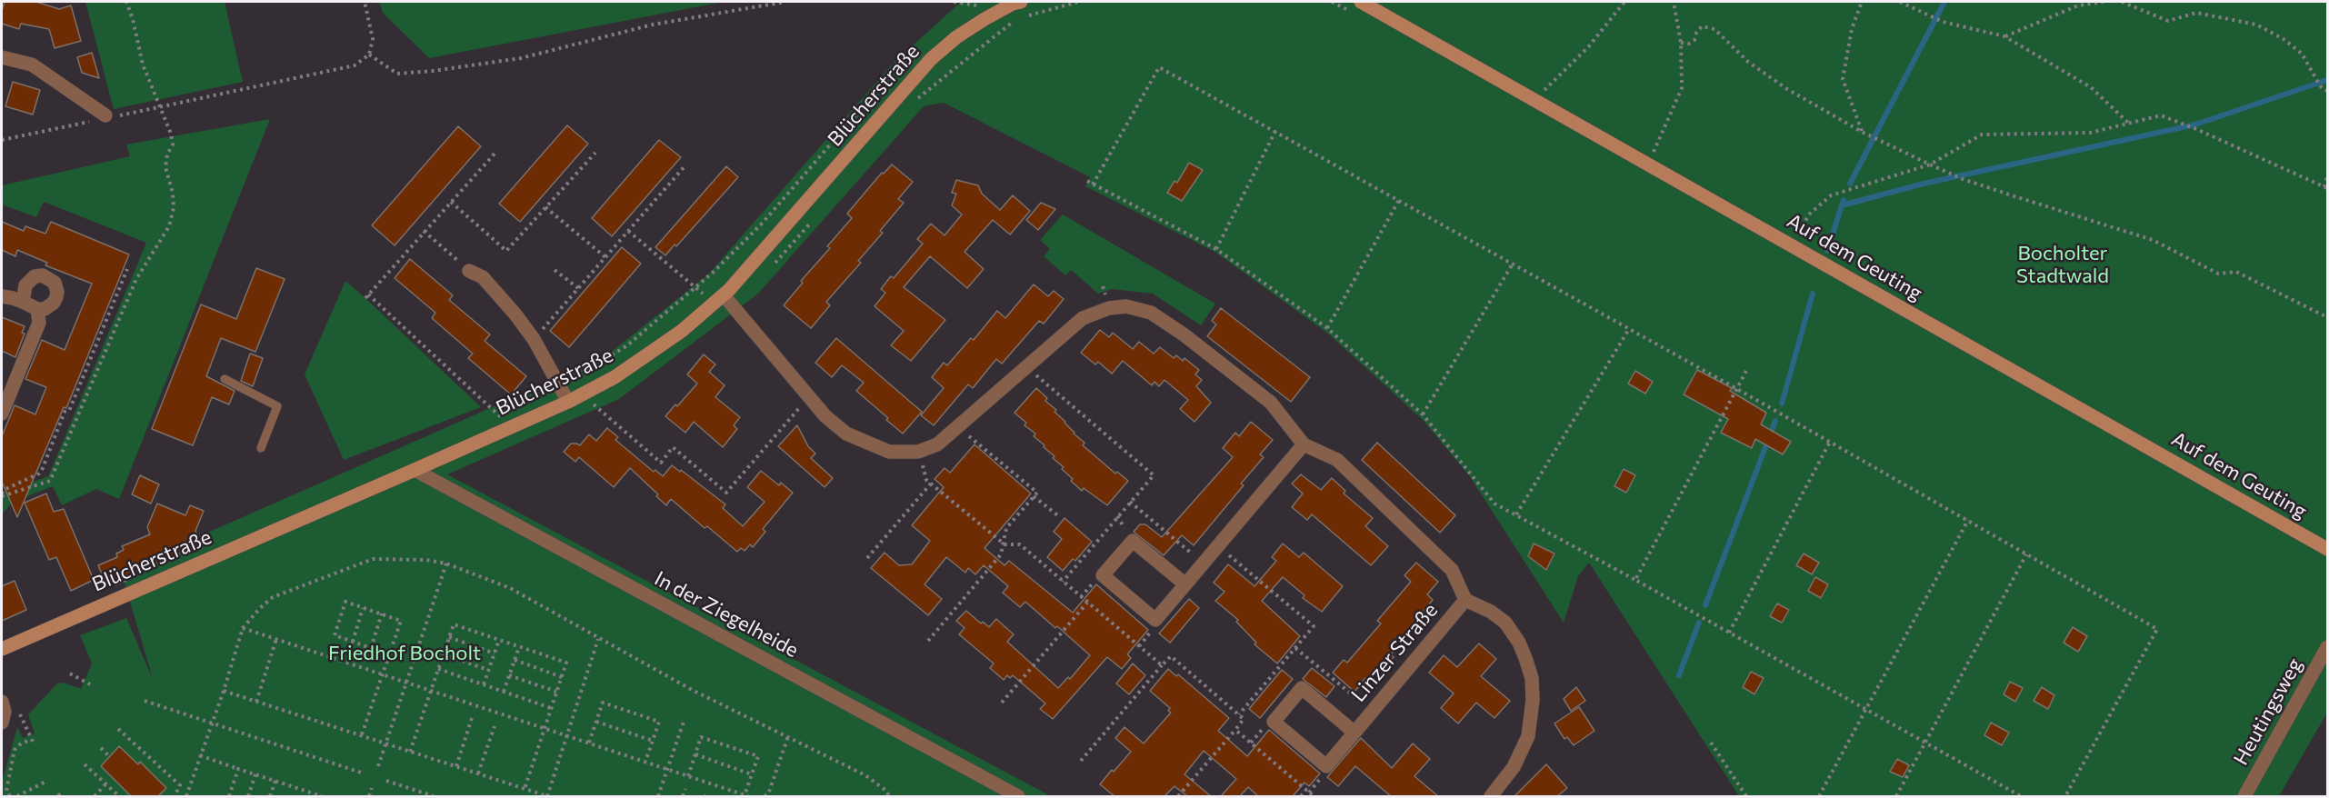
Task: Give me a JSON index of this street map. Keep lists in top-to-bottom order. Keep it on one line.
{"streets":{"street":["Blücherstraße","Auf dem Geuting","In der Ziegelheide","Linzer Straße","Heutingsweg"]},"crossings":[["Blücherstraße","In der Ziegelheide"]],"parks":["Bocholter Stadtwald","Friedhof Bocholt"]}
